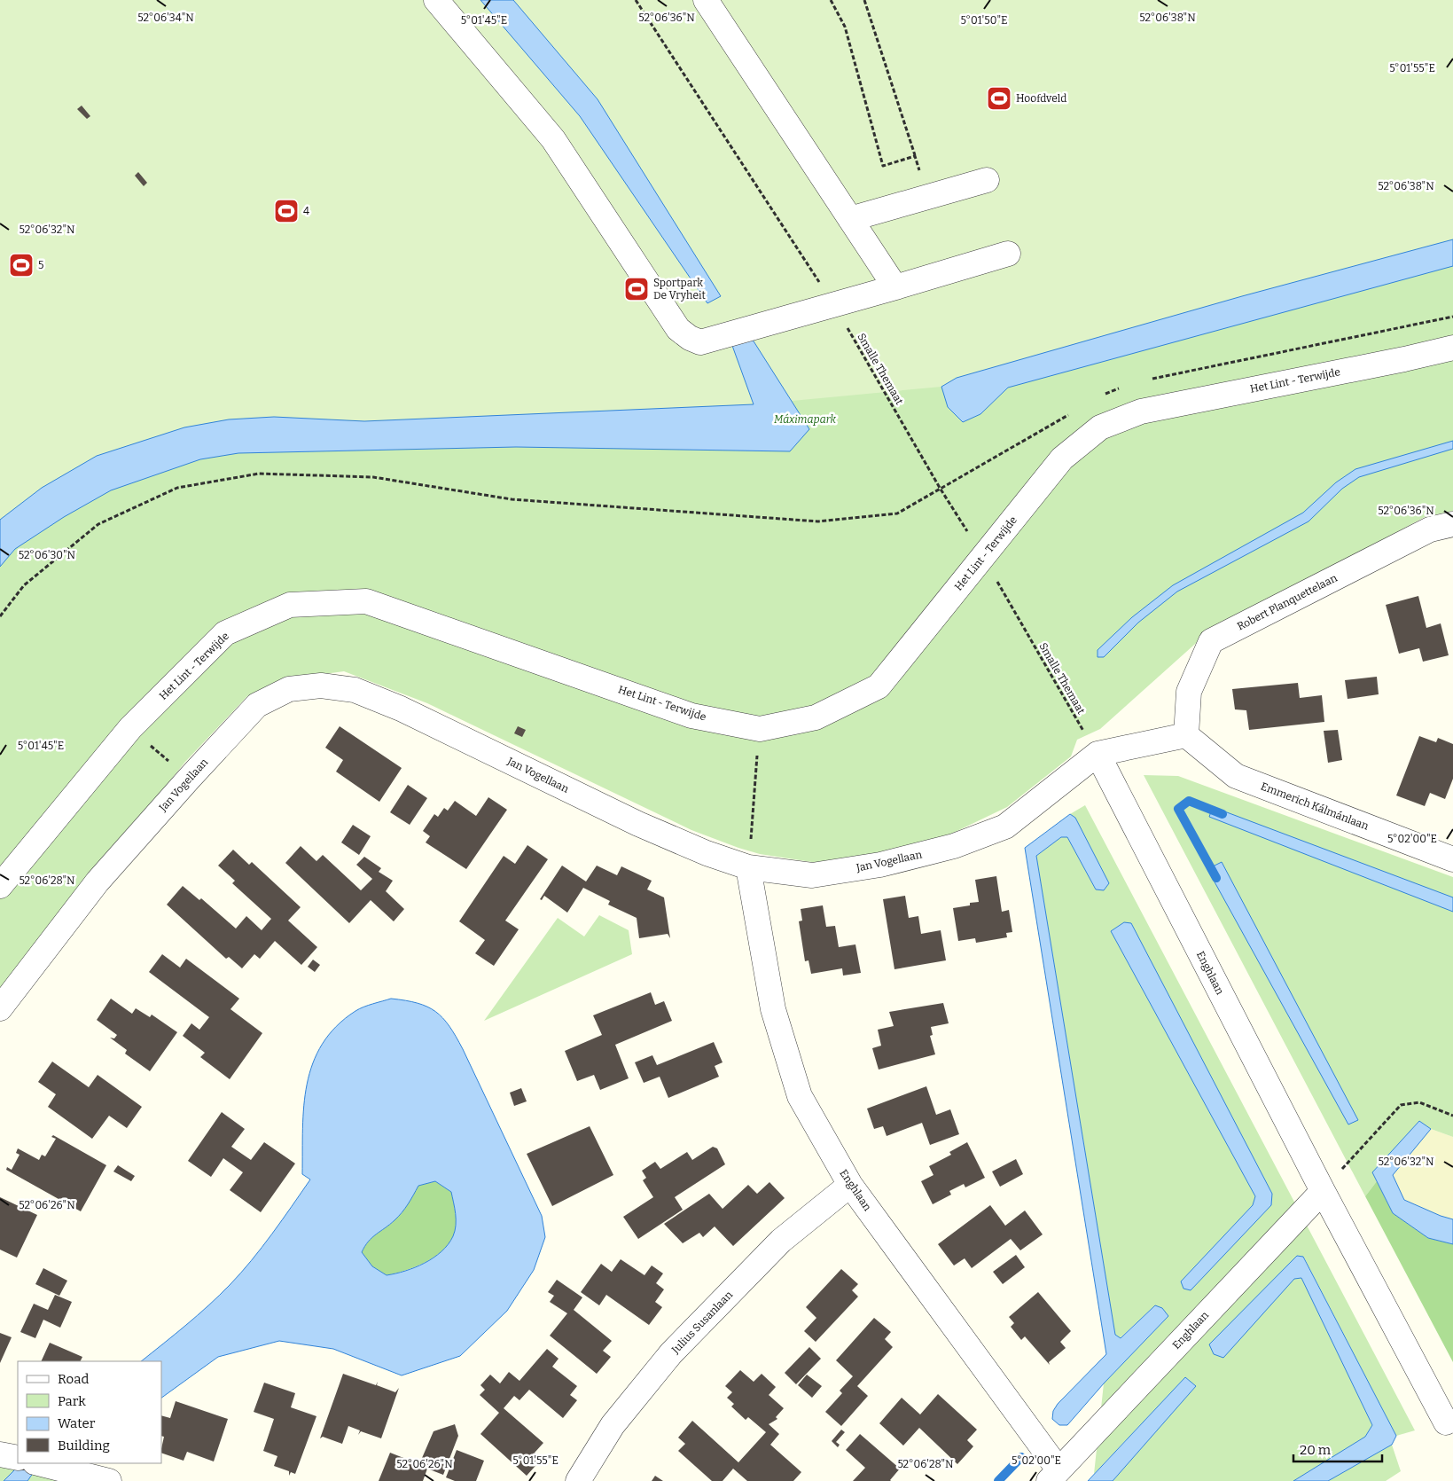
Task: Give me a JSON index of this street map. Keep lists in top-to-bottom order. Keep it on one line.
{"streets":{"street":["Het Lint - Terwijde","Robert Planquettelaan","Jan Vogellaan","Emmerich Kálmánlaan","Enghlaan","Julius Susanlaan"],"path":["Smalle Themaat"]},"crossings":[["Smalle Themaat","Het Lint - Terwijde"],["Smalle Themaat","Jan Vogellaan"],["Smalle Themaat","Enghlaan"],["Robert Planquettelaan","Jan Vogellaan"],["Robert Planquettelaan","Emmerich Kálmánlaan"],["Jan Vogellaan","Emmerich Kálmánlaan"],["Jan Vogellaan","Enghlaan"],["Enghlaan","Julius Susanlaan"]],"parks":["Máximapark"],"places":{"sports":["Hoofdveld","4","5","Sportpark De Vryheit"]},"legend":["Road","Park","Water","Building"],"scale_bar":"20 m","coordinates":["52°06'36\"N","52°06'38\"N","52°06'34\"N","5°01'50\"E","5°01'45\"E","5°01'55\"E","52°06'32\"N","52°06'30\"N","5°02'00\"E","52°06'28\"N","52°06'26\"N"]}
